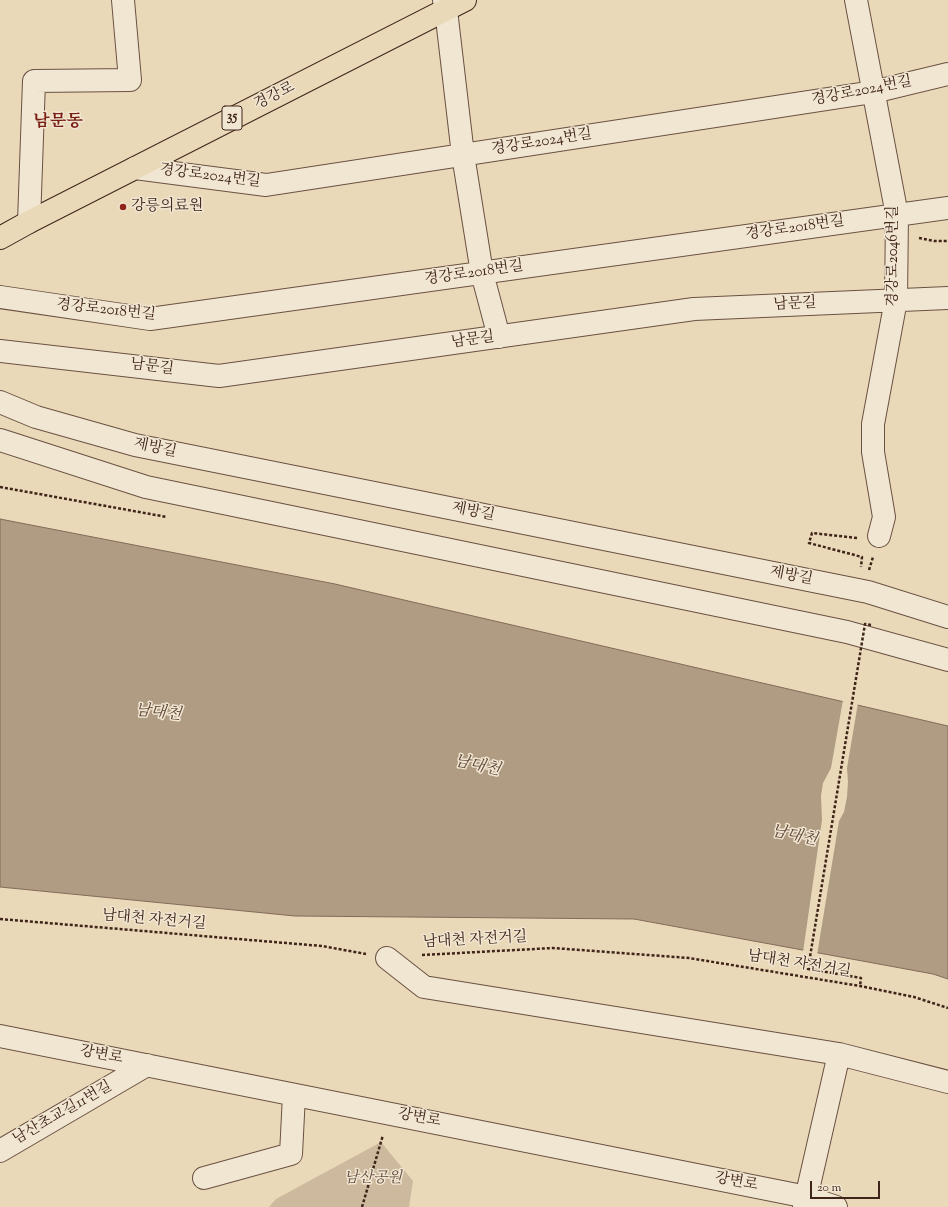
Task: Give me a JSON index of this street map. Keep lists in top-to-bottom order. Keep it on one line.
{"streets":{"main road":["경강로","35"],"street":["경강로2024번길","경강로2018번길","경강로2046번길","남문길","제방길","강변로","남산초교길11번길"],"path":["남대천 자전거길"]},"crossings":[["경강로2024번길","경강로"],["경강로2024번길","경강로2046번길"],["경강로2018번길","경강로2046번길"],["경강로2046번길","남문길"],["강변로","남산초교길11번길"]],"districts":["남문동"],"water":["남대천"],"parks":["남산공원"],"places":["강릉의료원"],"scale_bar":"20 m"}
